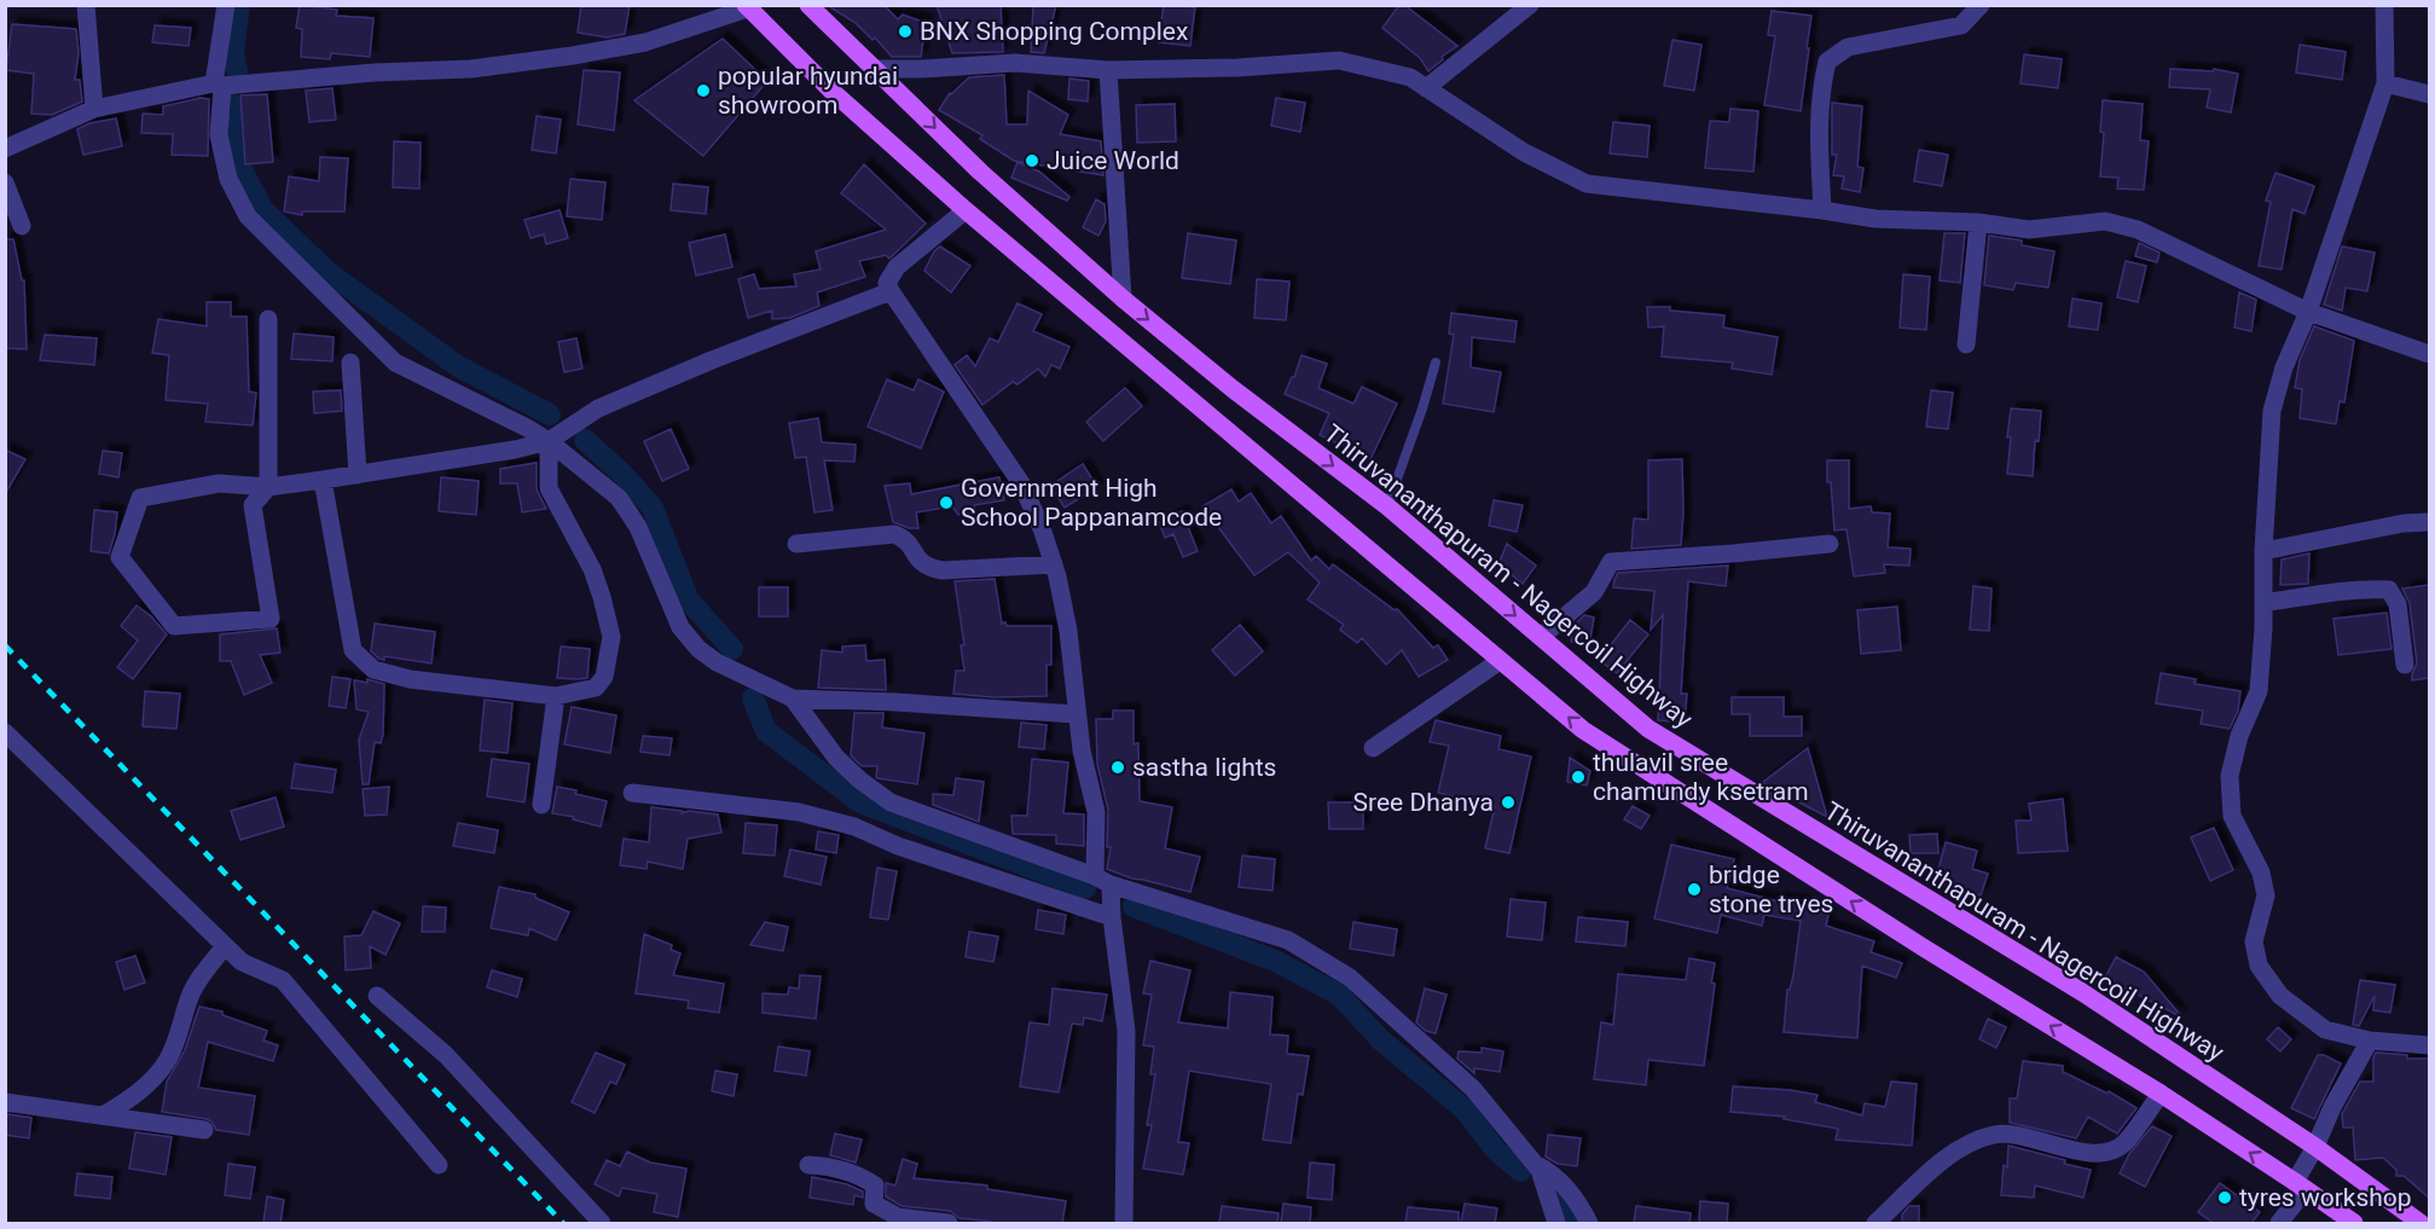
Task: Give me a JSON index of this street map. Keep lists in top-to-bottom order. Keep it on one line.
{"streets":{"main road":["Thiruvananthapuram - Nagercoil Highway"]},"places":["BNX Shopping Complex","popular hyundai showroom","Juice World","Government High School Pappanamcode","sastha lights","thulavil sree chamundy ksetram","Sree Dhanya","bridge stone tryes","tyres workshop"]}
